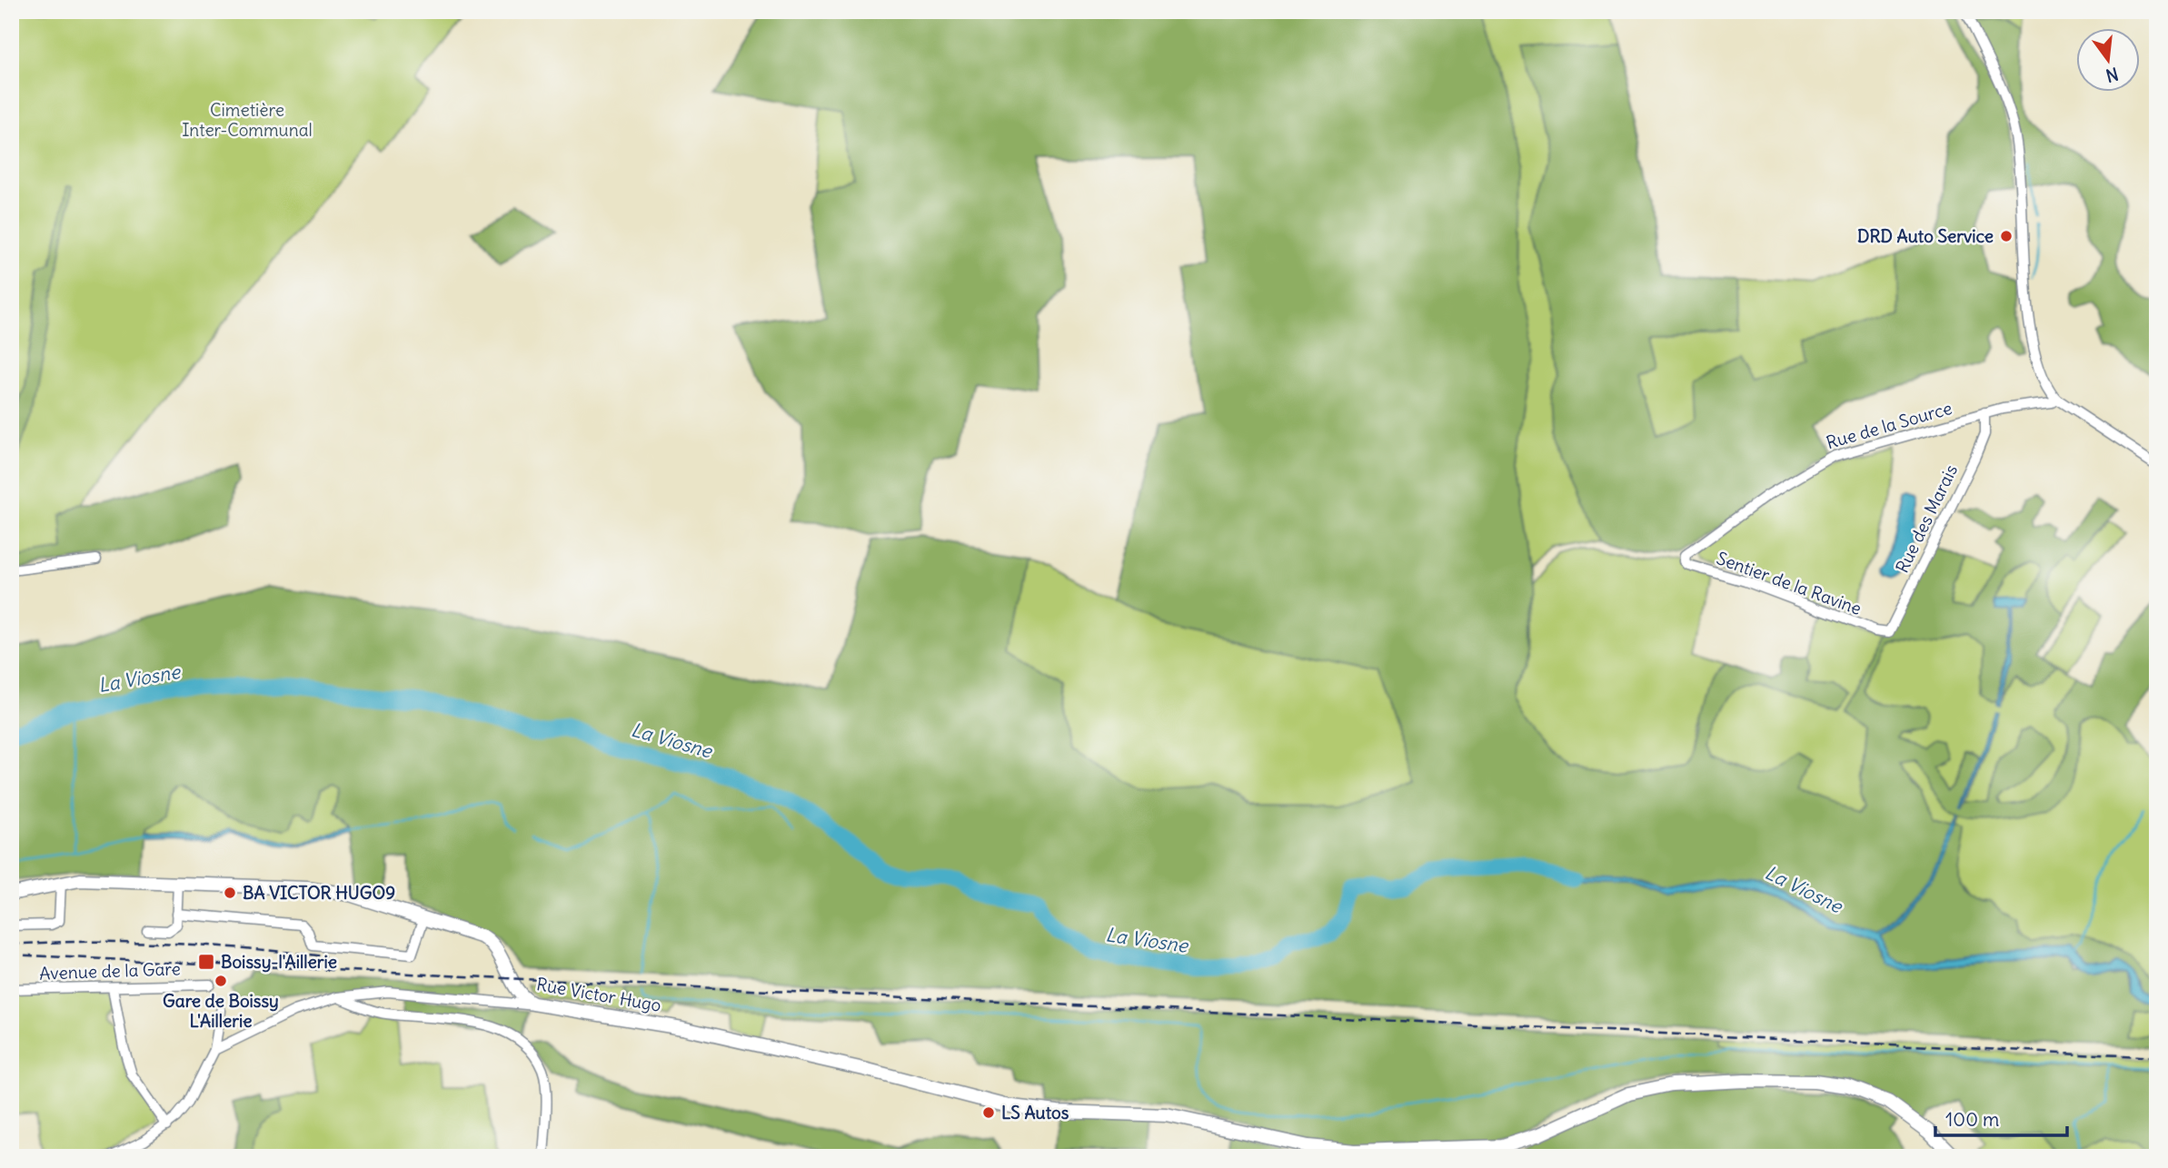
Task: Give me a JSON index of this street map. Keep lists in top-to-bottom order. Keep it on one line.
{"streets":{"main road":["Rue Victor Hugo"],"street":["Rue de la Source","Rue des Marais","Sentier de la Ravine","Avenue de la Gare"]},"crossings":[["Rue de la Source","Rue des Marais"],["Rue de la Source","Sentier de la Ravine"],["Rue des Marais","Sentier de la Ravine"]],"water":["La Viosne"],"parks":["Cimetière Inter-Communal"],"places":{"other":["DRD Auto Service","BA VICTOR HUGO9","Gare de Boissy L'Aillerie","LS Autos"],"transit":["Boissy-l'Aillerie"]},"scale_bar":"100 m","north":"bottom"}
